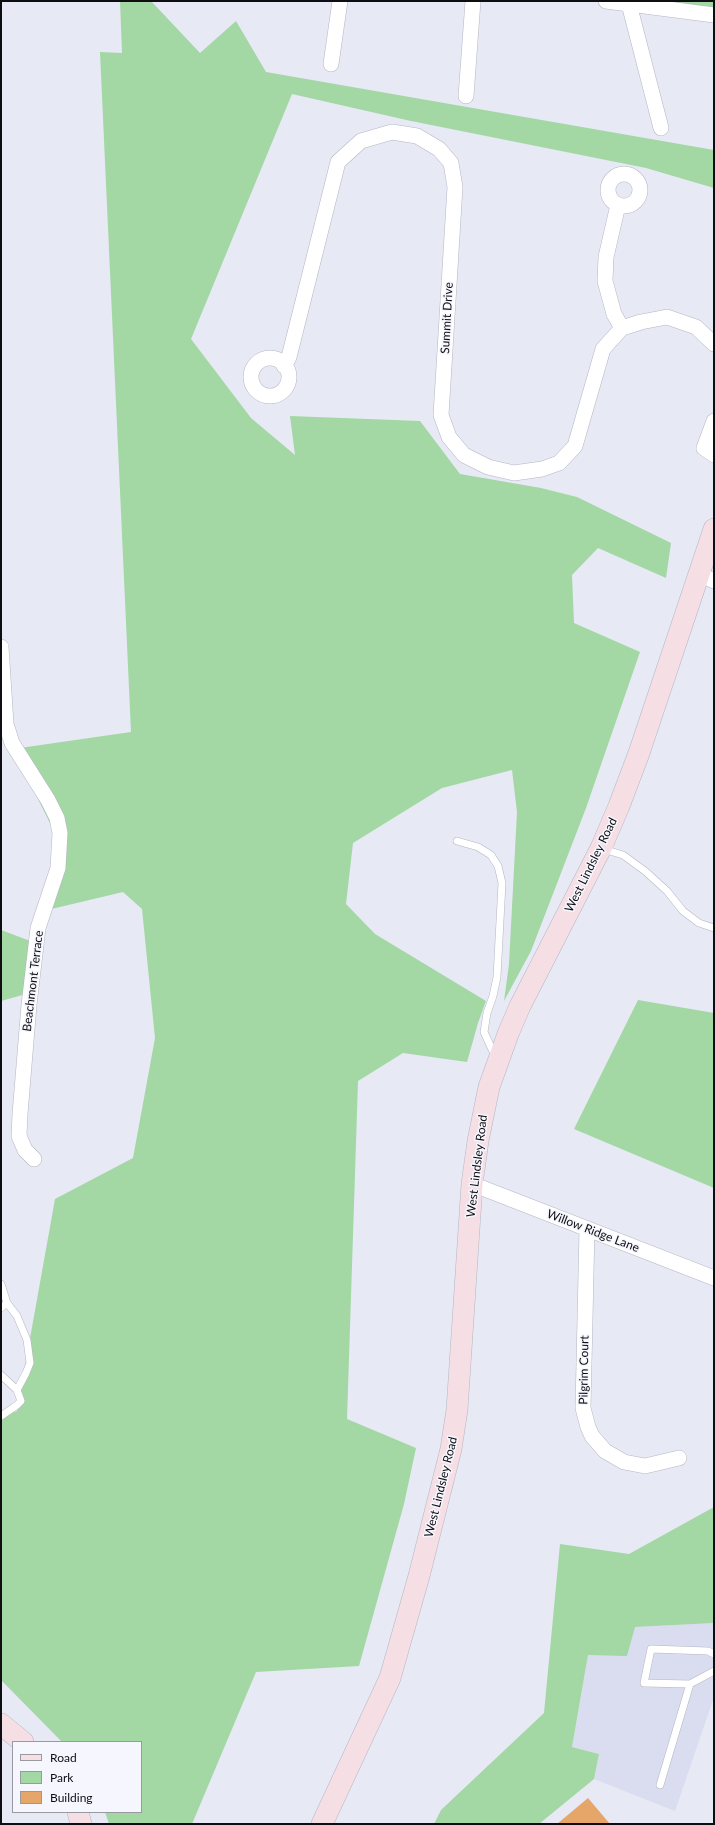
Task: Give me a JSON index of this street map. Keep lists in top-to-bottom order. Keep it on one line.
{"streets":{"street":["Summit Drive","West Lindsley Road","Beachmont Terrace","Willow Ridge Lane","Pilgrim Court"]},"crossings":[["West Lindsley Road","Willow Ridge Lane"],["Willow Ridge Lane","Pilgrim Court"]],"legend":["Road","Park","Building"]}
